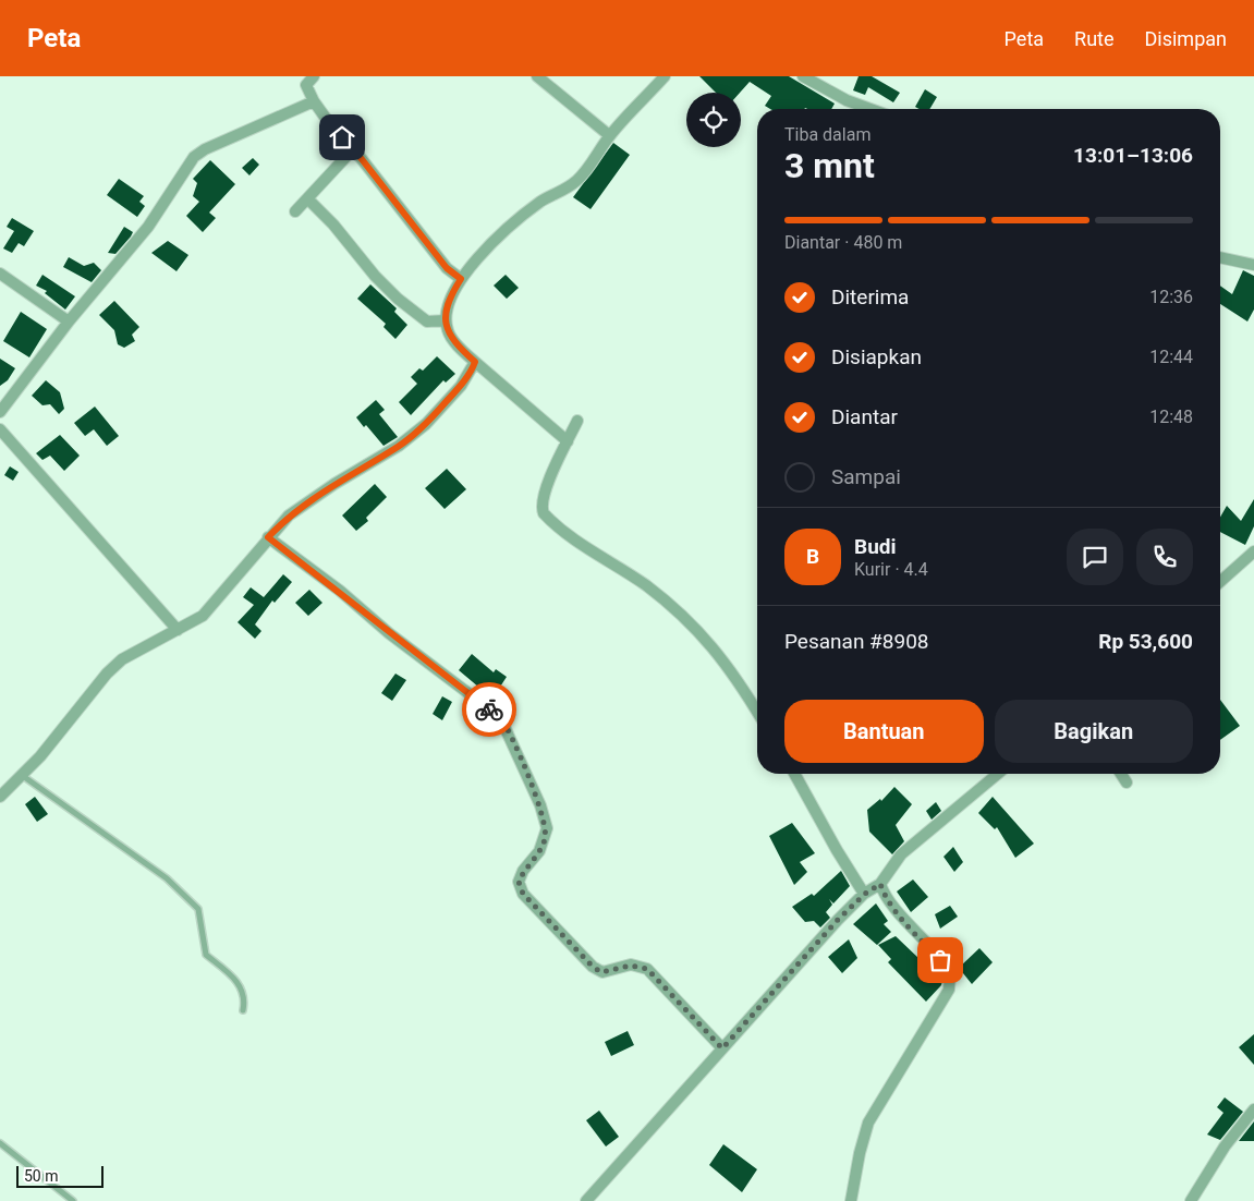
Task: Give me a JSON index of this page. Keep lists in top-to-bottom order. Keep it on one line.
{"scale_bar":"50 m","page":{"header":"Peta","nav":["Peta","Rute","Disimpan"],"heading":["3 mnt","Tiba dalam","13:01–13:06"],"panel":["Budi","Kurir · 4.4","Pesanan #8908","Rp 53,600"],"bar":"Diantar · 480 m","list":[["Diterima","12:36"],["Disiapkan","12:44"],["Diantar","12:48"],"Sampai"],"round":"B","buttons":["Bantuan","Bagikan"],"scale":"50 m"}}
